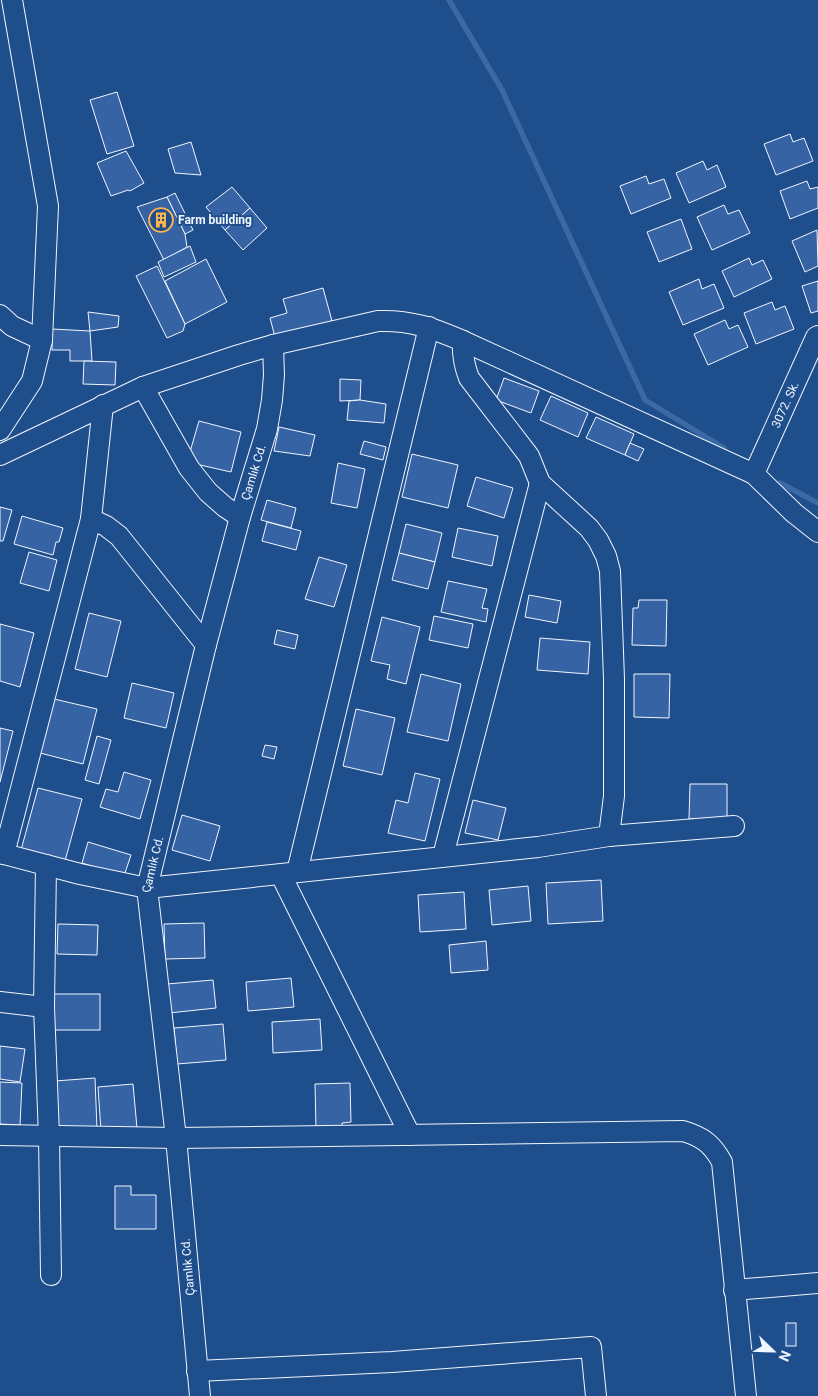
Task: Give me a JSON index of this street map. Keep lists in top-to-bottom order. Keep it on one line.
{"streets":{"street":["3072. Sk.","Çamlık Cd."]},"places":{"building":["Farm building"]},"north":"bottom right"}
